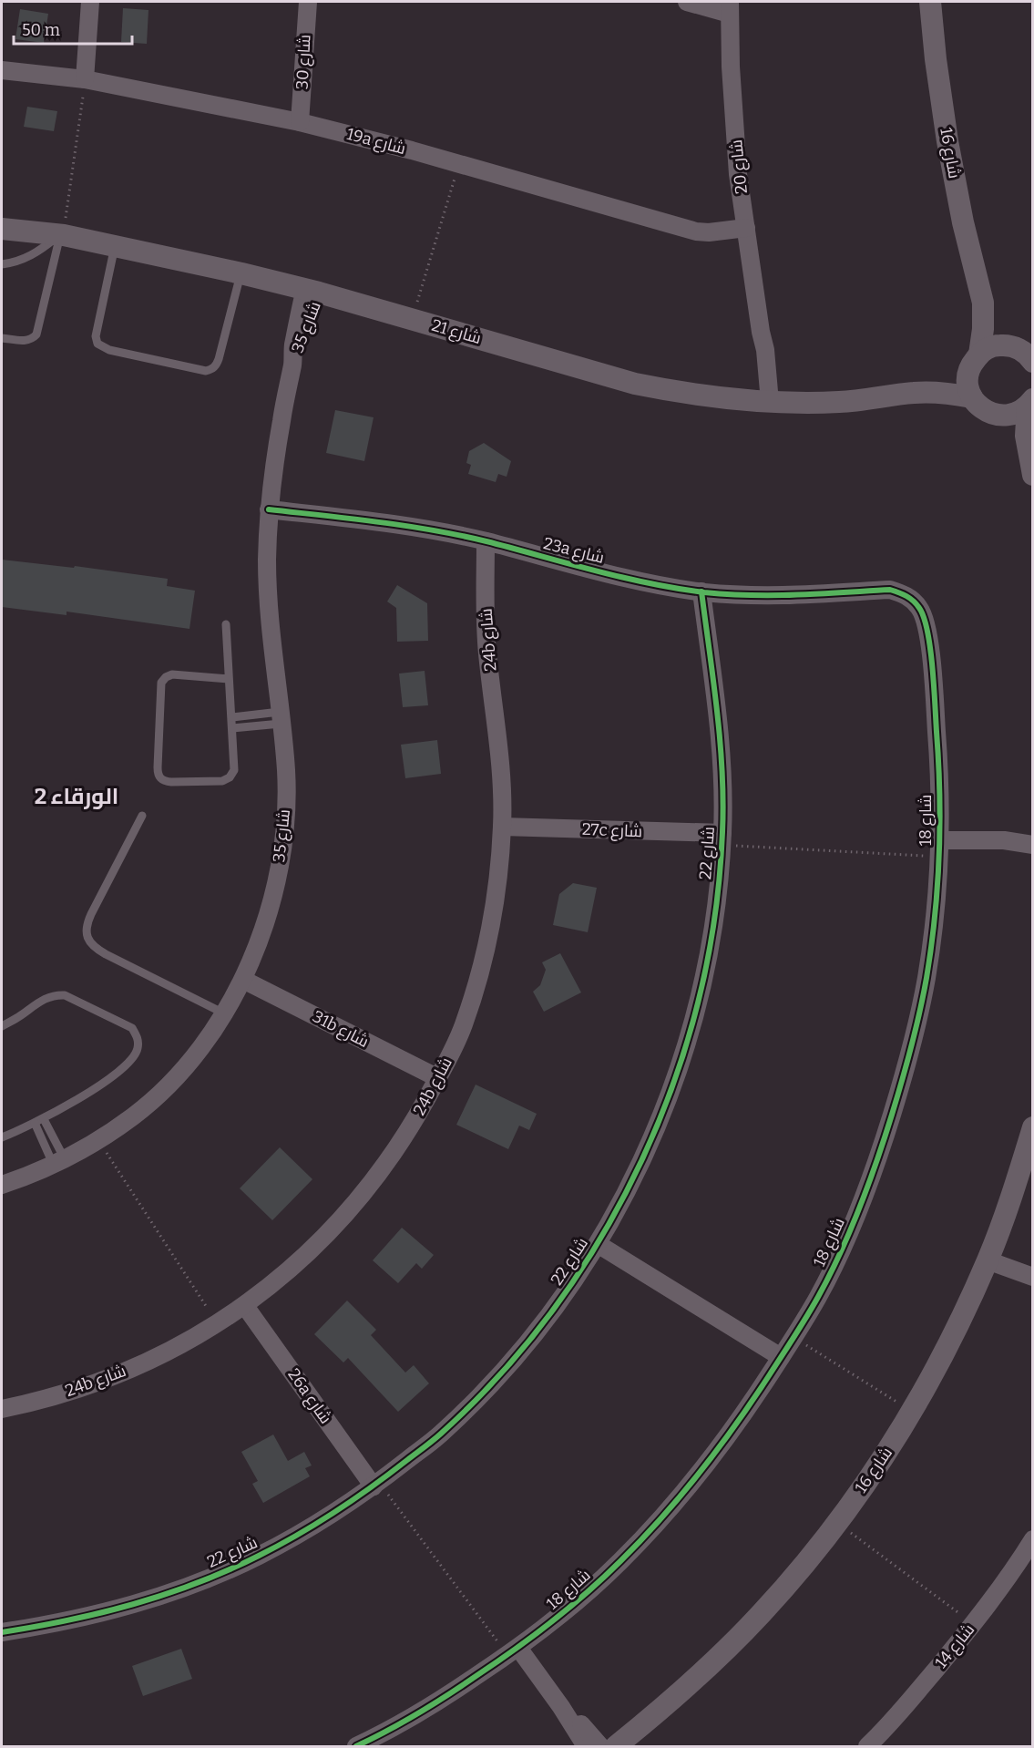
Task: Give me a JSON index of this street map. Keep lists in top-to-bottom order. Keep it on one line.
{"streets":{"street":["شارع 30","19a شارع","شارع 16","شارع 20","شارع 35","شارع 21","23a شارع","24b شارع","شارع 18","27c شارع","شارع 22","31b شارع","26a شارع","شارع 14"]},"crossings":[["شارع 30","19a شارع"],["19a شارع","شارع 20"],["شارع 16","شارع 21"],["شارع 20","شارع 21"],["شارع 35","شارع 21"],["شارع 35","23a شارع"],["شارع 35","31b شارع"],["23a شارع","24b شارع"],["23a شارع","شارع 18"],["23a شارع","شارع 22"],["24b شارع","27c شارع"],["24b شارع","31b شارع"],["24b شارع","26a شارع"],["27c شارع","شارع 22"],["شارع 22","26a شارع"]],"districts":["الورقاء 2"],"scale_bar":"50 m"}
